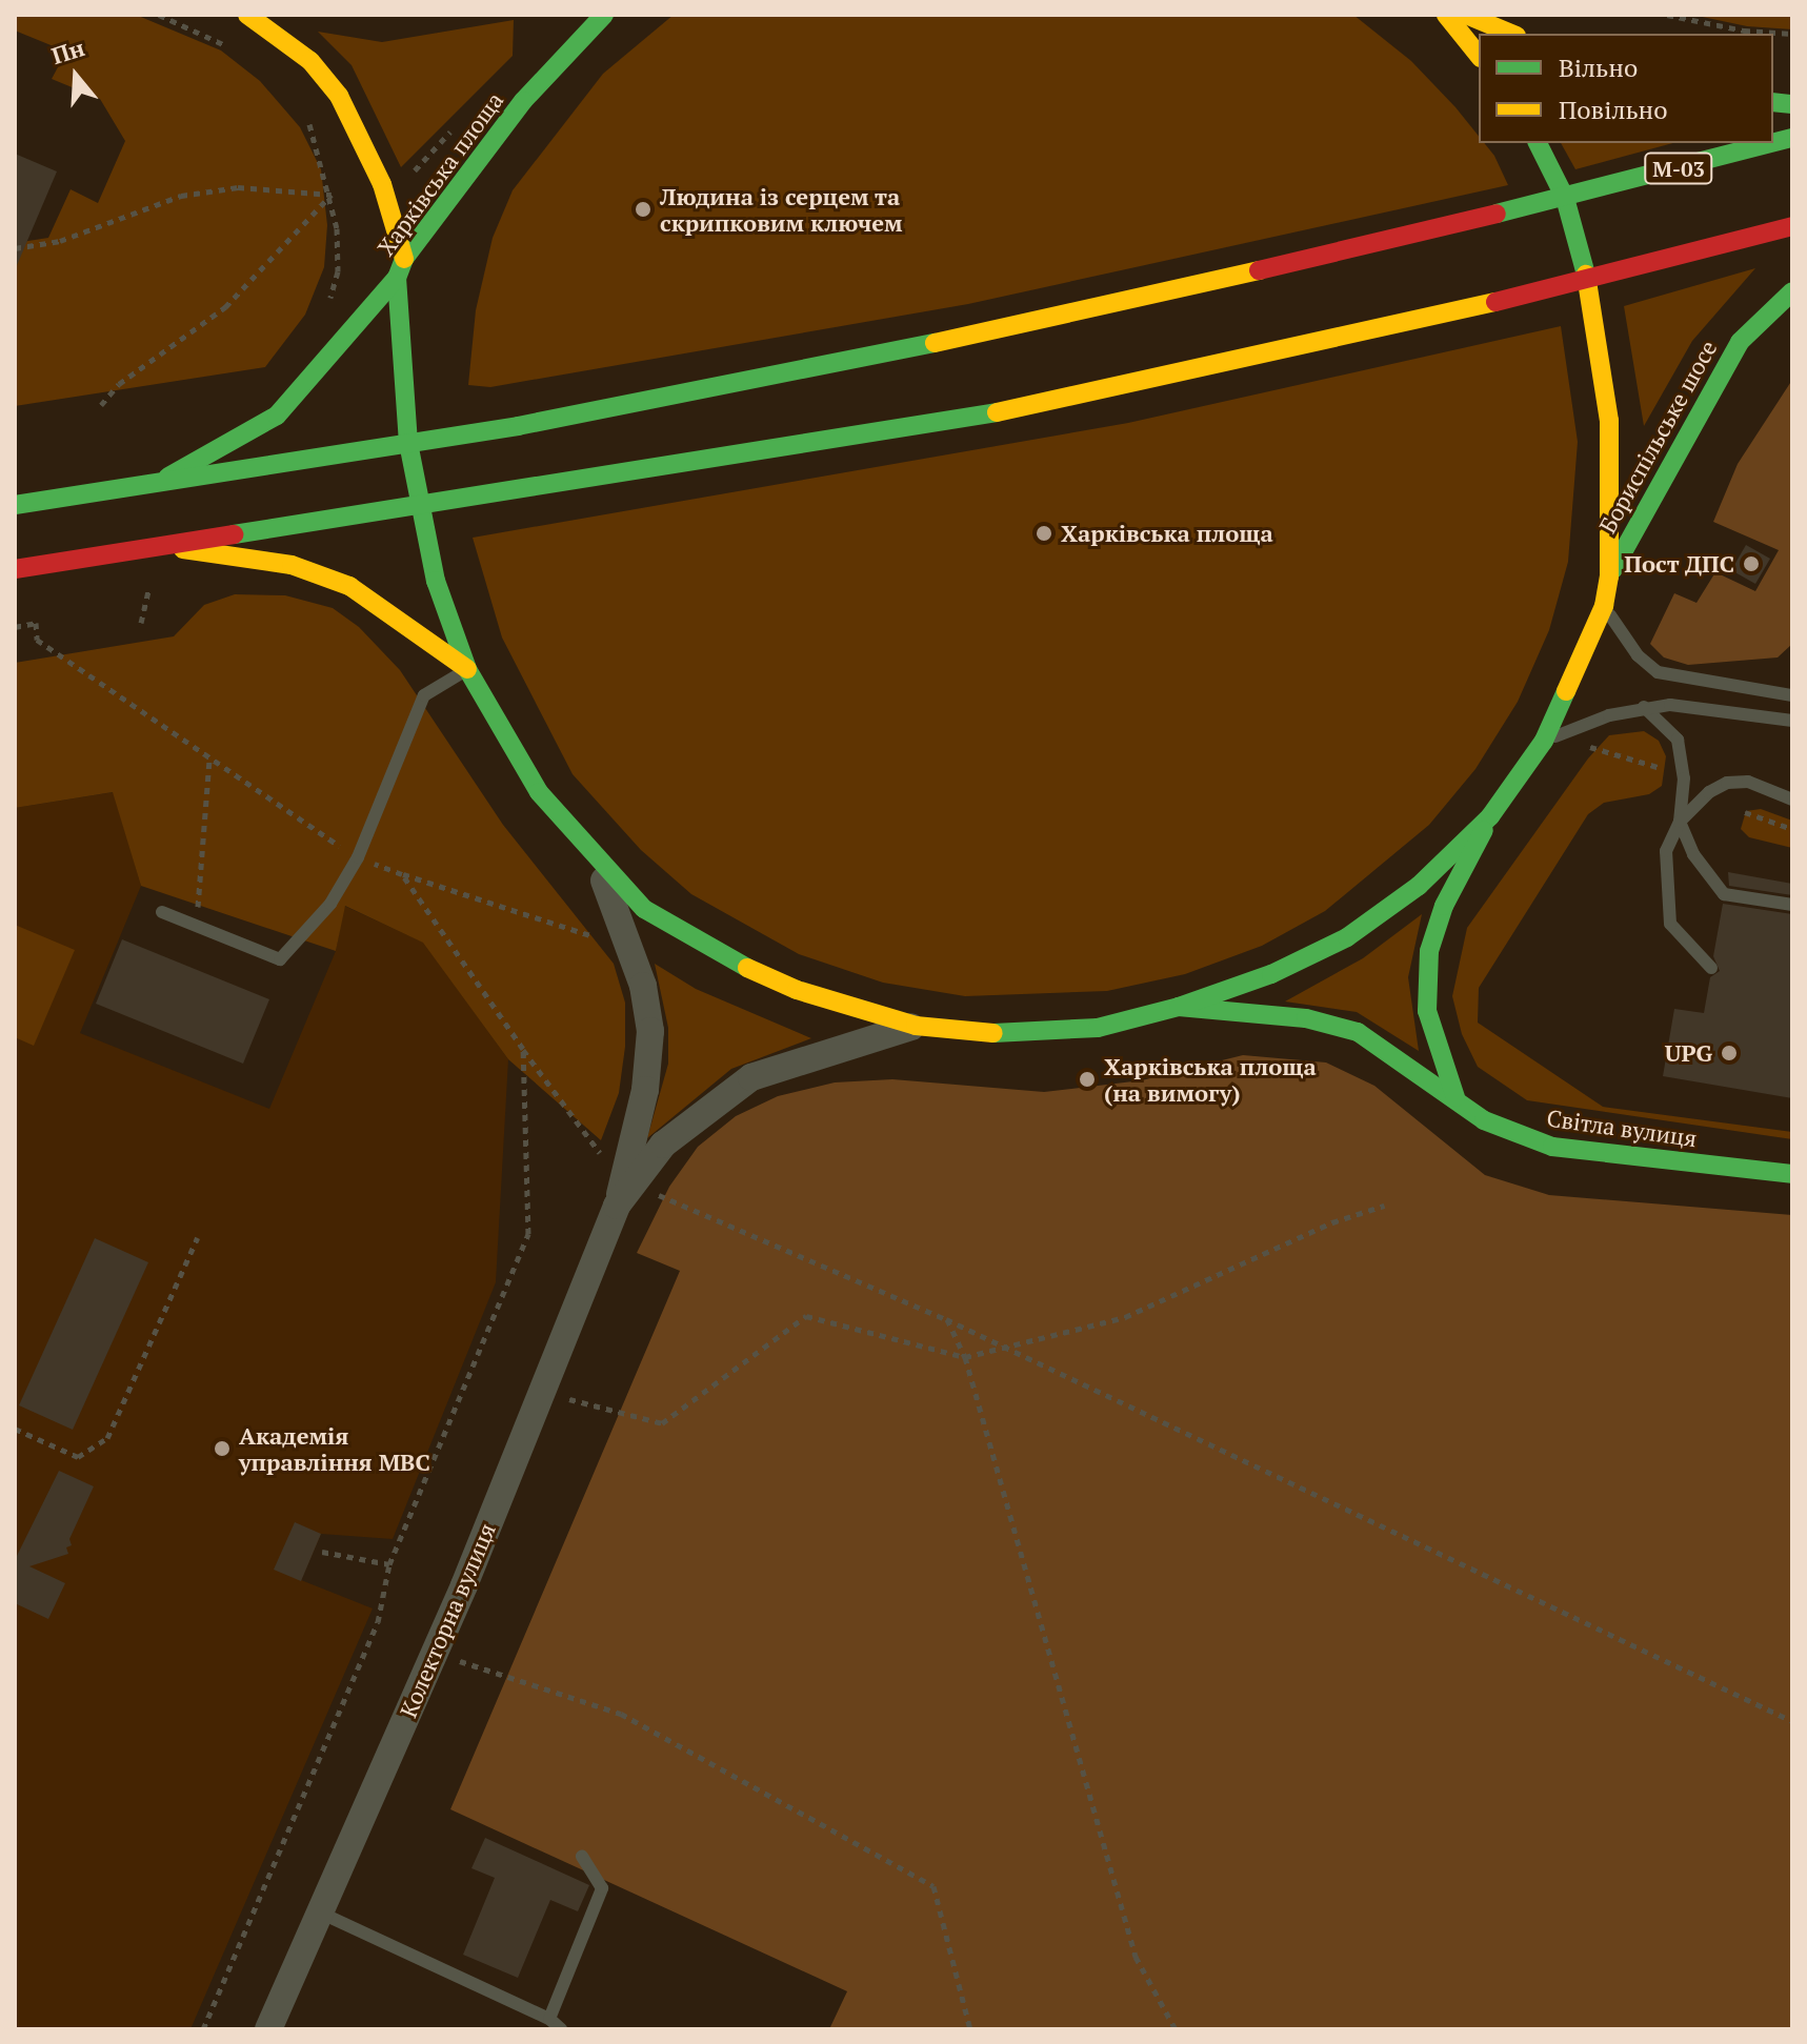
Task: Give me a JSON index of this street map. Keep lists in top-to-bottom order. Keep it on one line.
{"streets":{"main road":["М-03","Харківська площа","Бориспільське шосе","Світла вулиця"],"street":["Колекторна вулиця"]},"crossings":[["М-03","Харківська площа"],["Харківська площа","Бориспільське шосе"],["Харківська площа","Світла вулиця"],["Харківська площа","Колекторна вулиця"]],"places":["Людина із серцем та скрипковим ключем","Харківська площа","Пост ДПС","UPG","Харківська площа (на вимогу)","Академія управління МВС"],"legend":["Вільно","Повільно"],"north":"top"}
